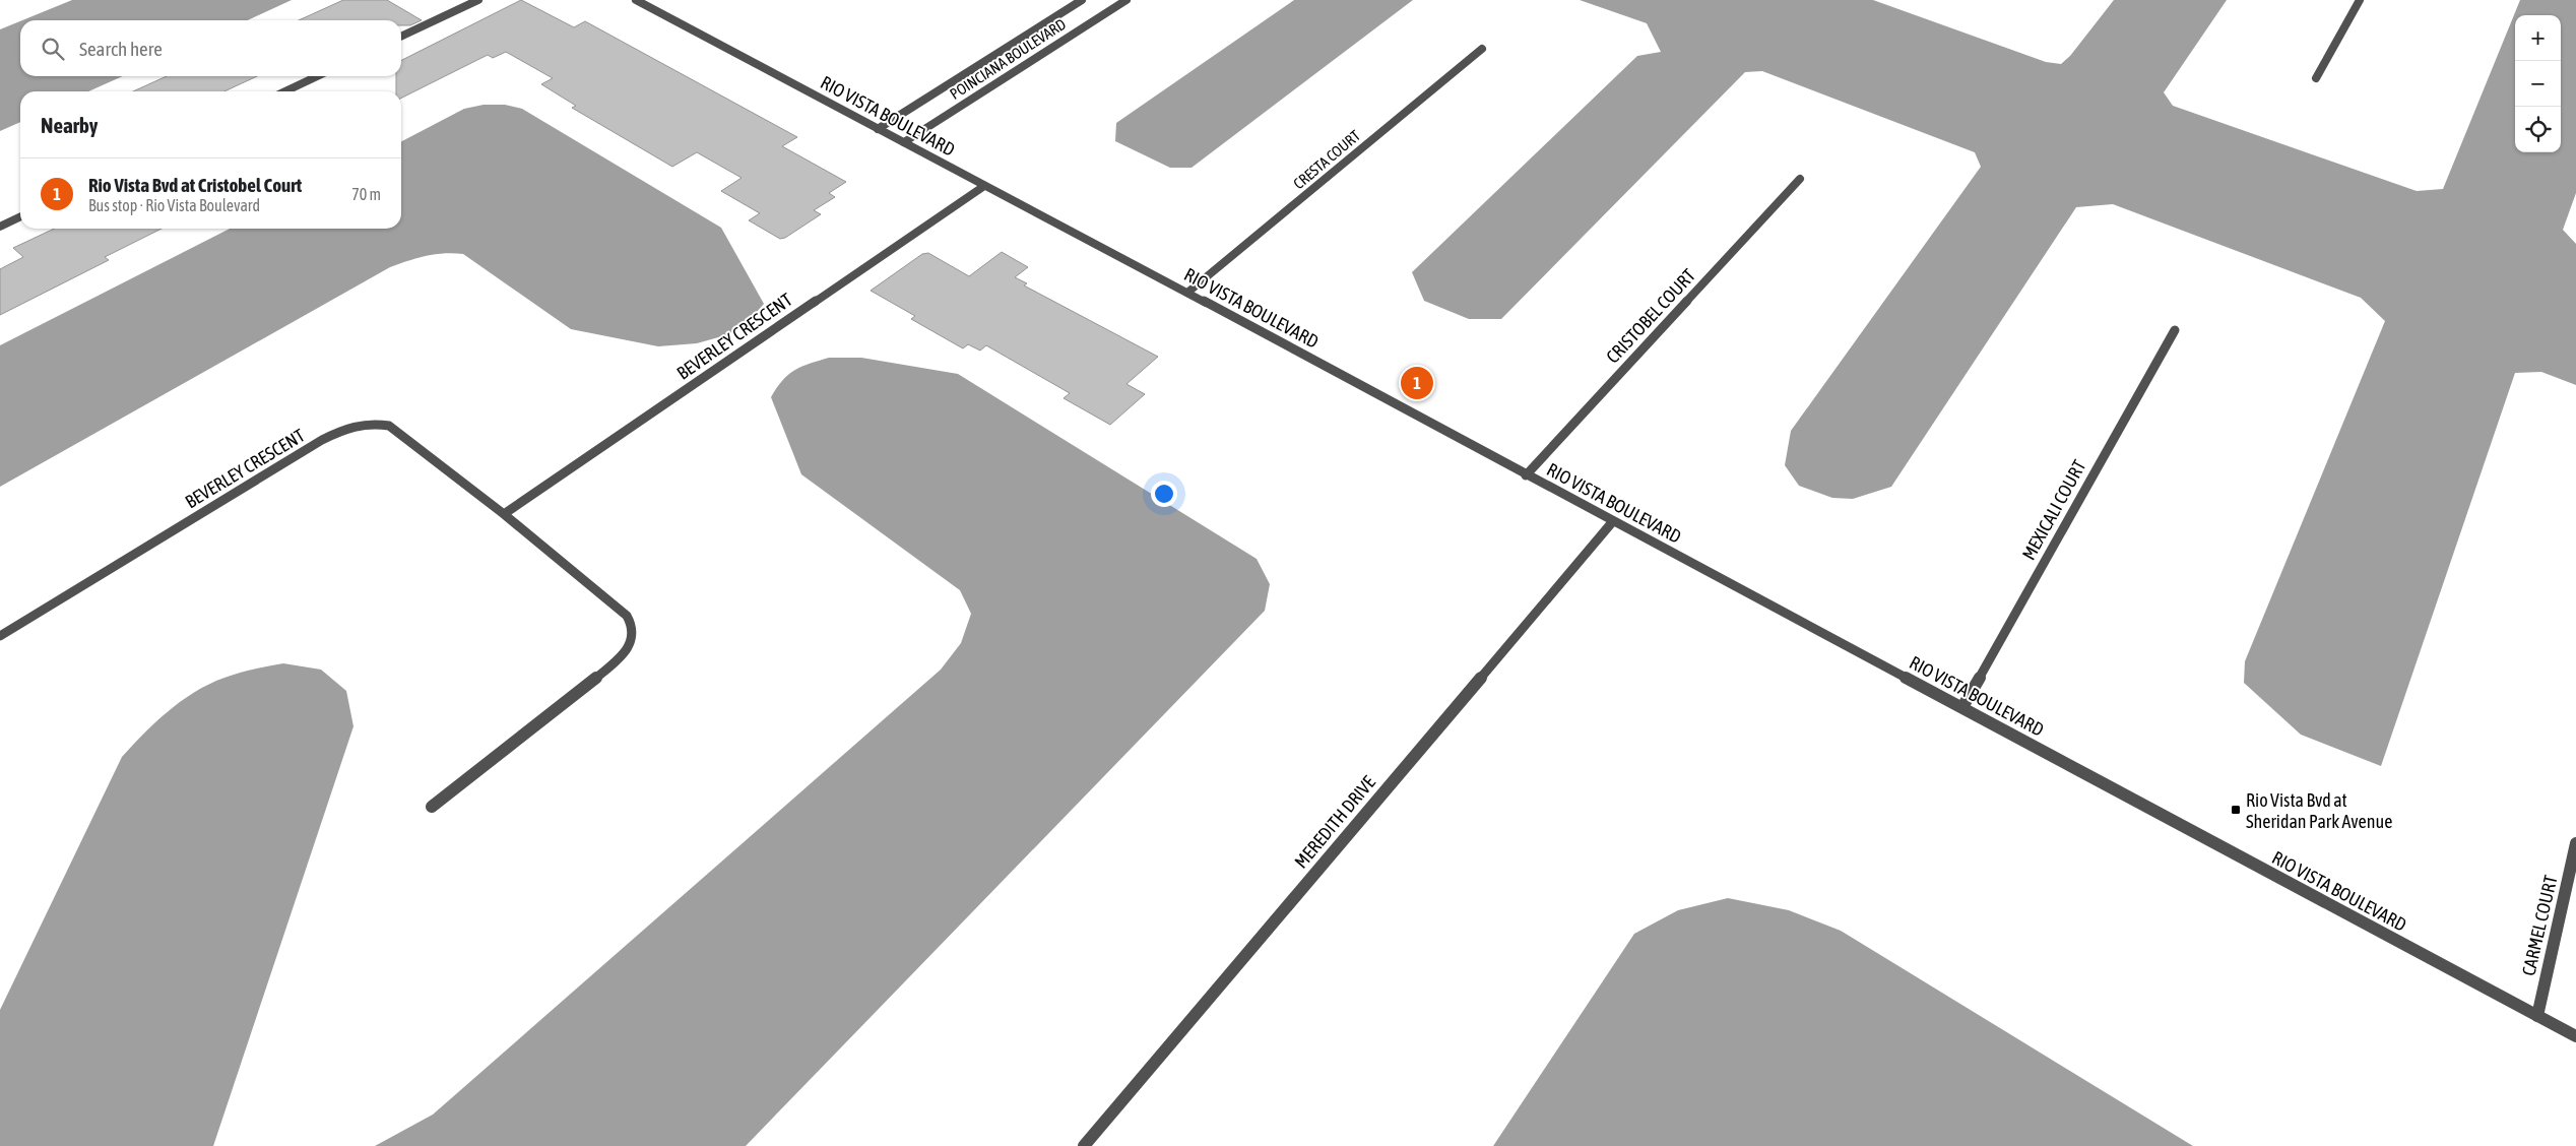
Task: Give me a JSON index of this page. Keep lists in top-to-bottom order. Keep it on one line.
{"streets":{"street":["POINCIANA BOULEVARD","RIO VISTA BOULEVARD","CRESTA COURT","CRISTOBEL COURT","BEVERLEY CRESCENT","MEXICALI COURT","MEREDITH DRIVE","CARMEL COURT"]},"crossings":[["POINCIANA BOULEVARD","RIO VISTA BOULEVARD"],["RIO VISTA BOULEVARD","CRESTA COURT"],["RIO VISTA BOULEVARD","CRISTOBEL COURT"],["RIO VISTA BOULEVARD","BEVERLEY CRESCENT"],["RIO VISTA BOULEVARD","MEXICALI COURT"],["RIO VISTA BOULEVARD","MEREDITH DRIVE"],["RIO VISTA BOULEVARD","CARMEL COURT"]],"places":{"transit":["Rio Vista Bvd at Sheridan Park Avenue"]},"page":{"map_buttons":["+","−"],"search":"Search here","heading":"Nearby","list":[{"mark":"1","name":"Rio Vista Bvd at Cristobel Court","note":"Bus stop · Rio Vista Boulevard","value":"70 m"}],"pins":"1"}}
